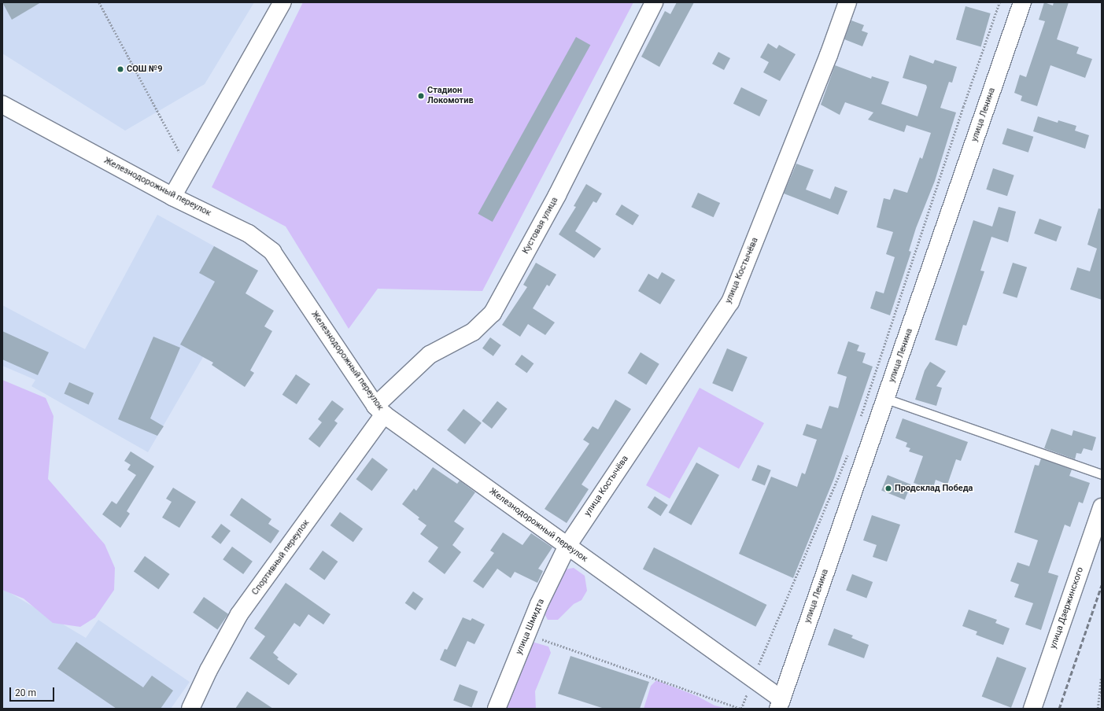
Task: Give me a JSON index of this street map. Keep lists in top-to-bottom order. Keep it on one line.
{"streets":{"street":["улица Ленина","Железнодорожный переулок","Кустовая улица","улица Костычёва","Спортивный переулок","улица Дзержинского","улица Шмидта"]},"crossings":[["улица Ленина","Железнодорожный переулок"],["Железнодорожный переулок","Кустовая улица"],["Железнодорожный переулок","улица Костычёва"],["Железнодорожный переулок","Спортивный переулок"],["Железнодорожный переулок","улица Шмидта"],["Кустовая улица","Спортивный переулок"],["улица Костычёва","улица Шмидта"]],"places":["СОШ №9","Стадион Локомотив","Продсклад Победа"],"scale_bar":"20 m"}
